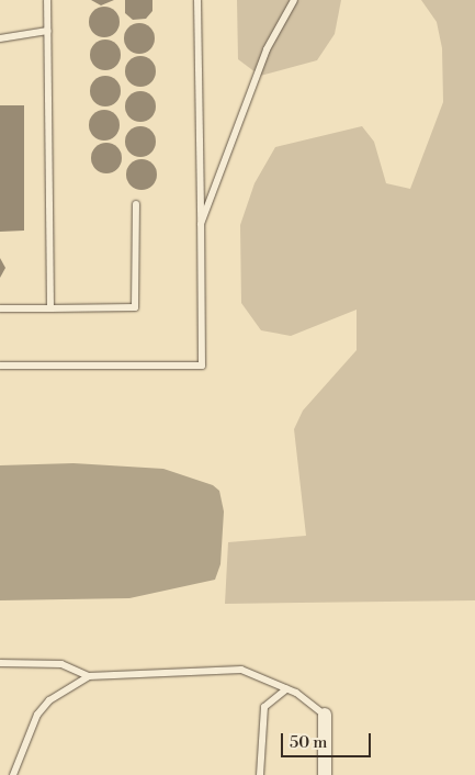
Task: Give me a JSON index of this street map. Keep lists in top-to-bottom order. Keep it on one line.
{"scale_bar":"50 m"}
